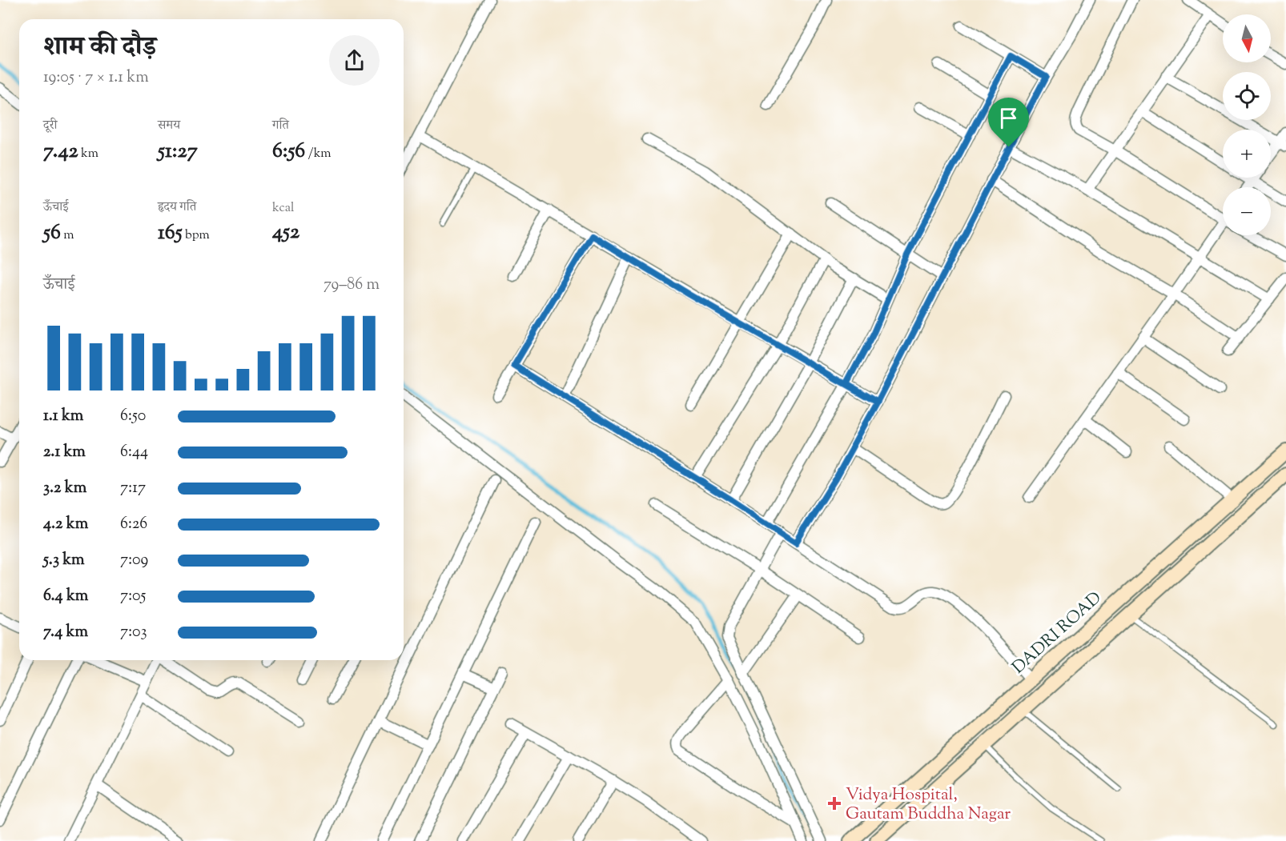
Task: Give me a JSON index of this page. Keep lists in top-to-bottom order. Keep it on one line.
{"streets":{"street":["DADRI ROAD"]},"places":{"health":["Vidya Hospital, Gautam Buddha Nagar"]},"north":"bottom","page":{"map_buttons":["+","−"],"heading":["शाम की दौड़","19:05 · 7 × 1.1 km"],"stats":[["दूरी","7.42 km"],["समय","51:27"],["गति","6:56 /km"],["ऊँचाई","56 m"],["हृदय गति","165 bpm"],["kcal","452"]],"chart":["ऊँचाई","79–86 m"],"list":[{"name":"1.1 km","note":"6:50"},{"name":"2.1 km","note":"6:44"},{"name":"3.2 km","note":"7:17"},{"name":"4.2 km","note":"6:26"},{"name":"5.3 km","note":"7:09"},{"name":"6.4 km","note":"7:05"},{"name":"7.4 km","note":"7:03"}]}}
